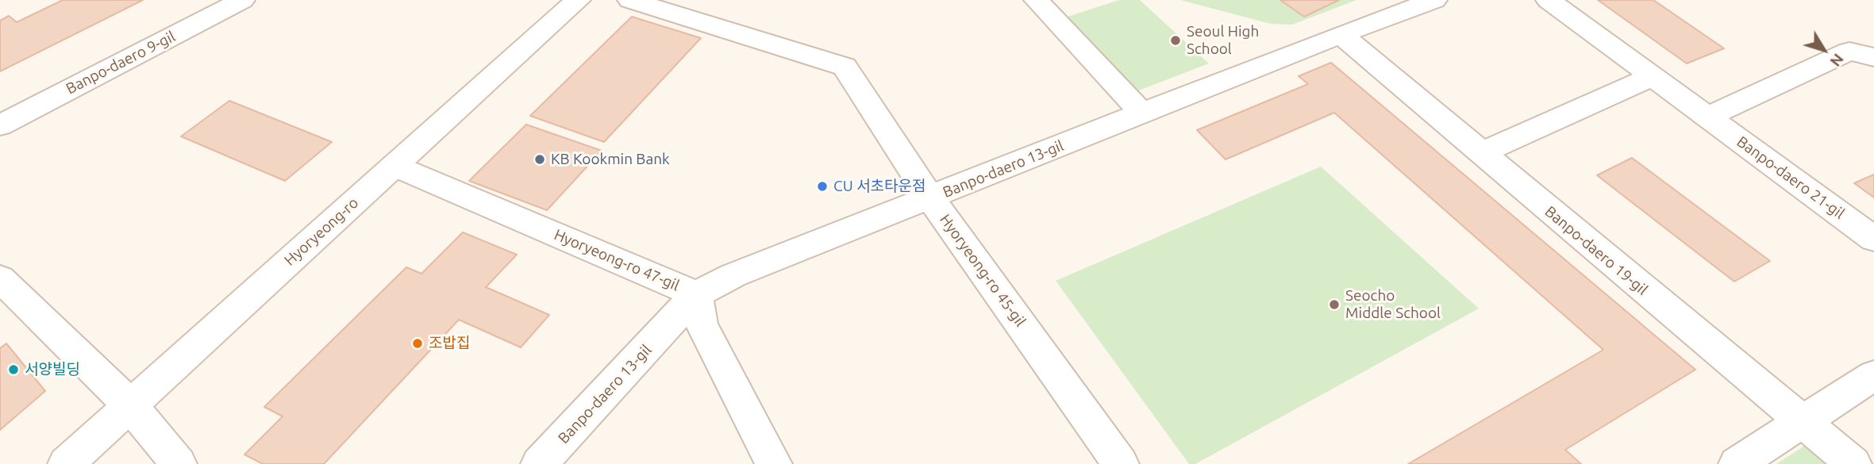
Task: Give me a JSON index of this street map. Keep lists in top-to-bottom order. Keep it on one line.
{"streets":{"street":["Banpo-daero 9-gil","Banpo-daero 13-gil","Banpo-daero 21-gil","Hyoryeong-ro","Banpo-daero 19-gil","Hyoryeong-ro 47-gil","Hyoryeong-ro 45-gil"]},"crossings":[["Banpo-daero 13-gil","Banpo-daero 19-gil"],["Banpo-daero 13-gil","Hyoryeong-ro 47-gil"],["Banpo-daero 13-gil","Hyoryeong-ro 45-gil"],["Hyoryeong-ro","Hyoryeong-ro 47-gil"]],"places":["Seoul High School","KB Kookmin Bank","CU 서초타운점","Seocho Middle School","조밥집","서양빌딩"],"north":"bottom right"}
